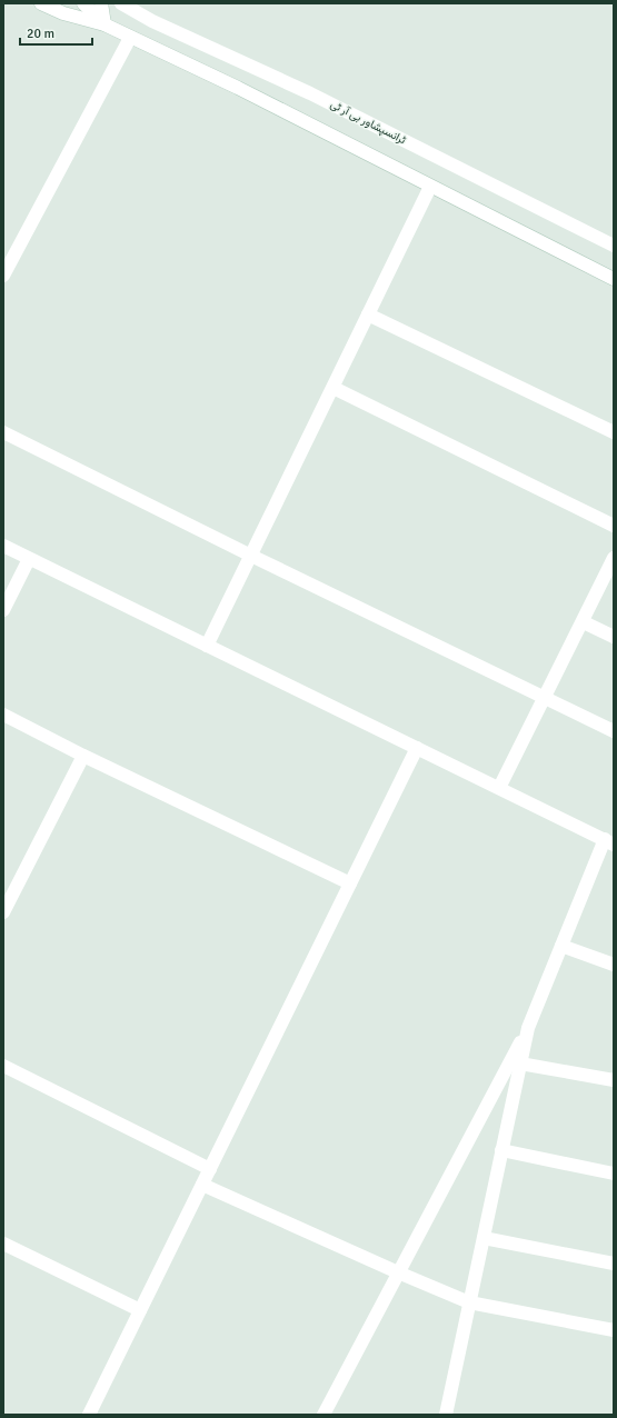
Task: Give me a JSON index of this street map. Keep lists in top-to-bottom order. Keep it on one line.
{"streets":{"street":["ٹرانسپشاور بی آر ٹی"]},"scale_bar":"20 m"}
